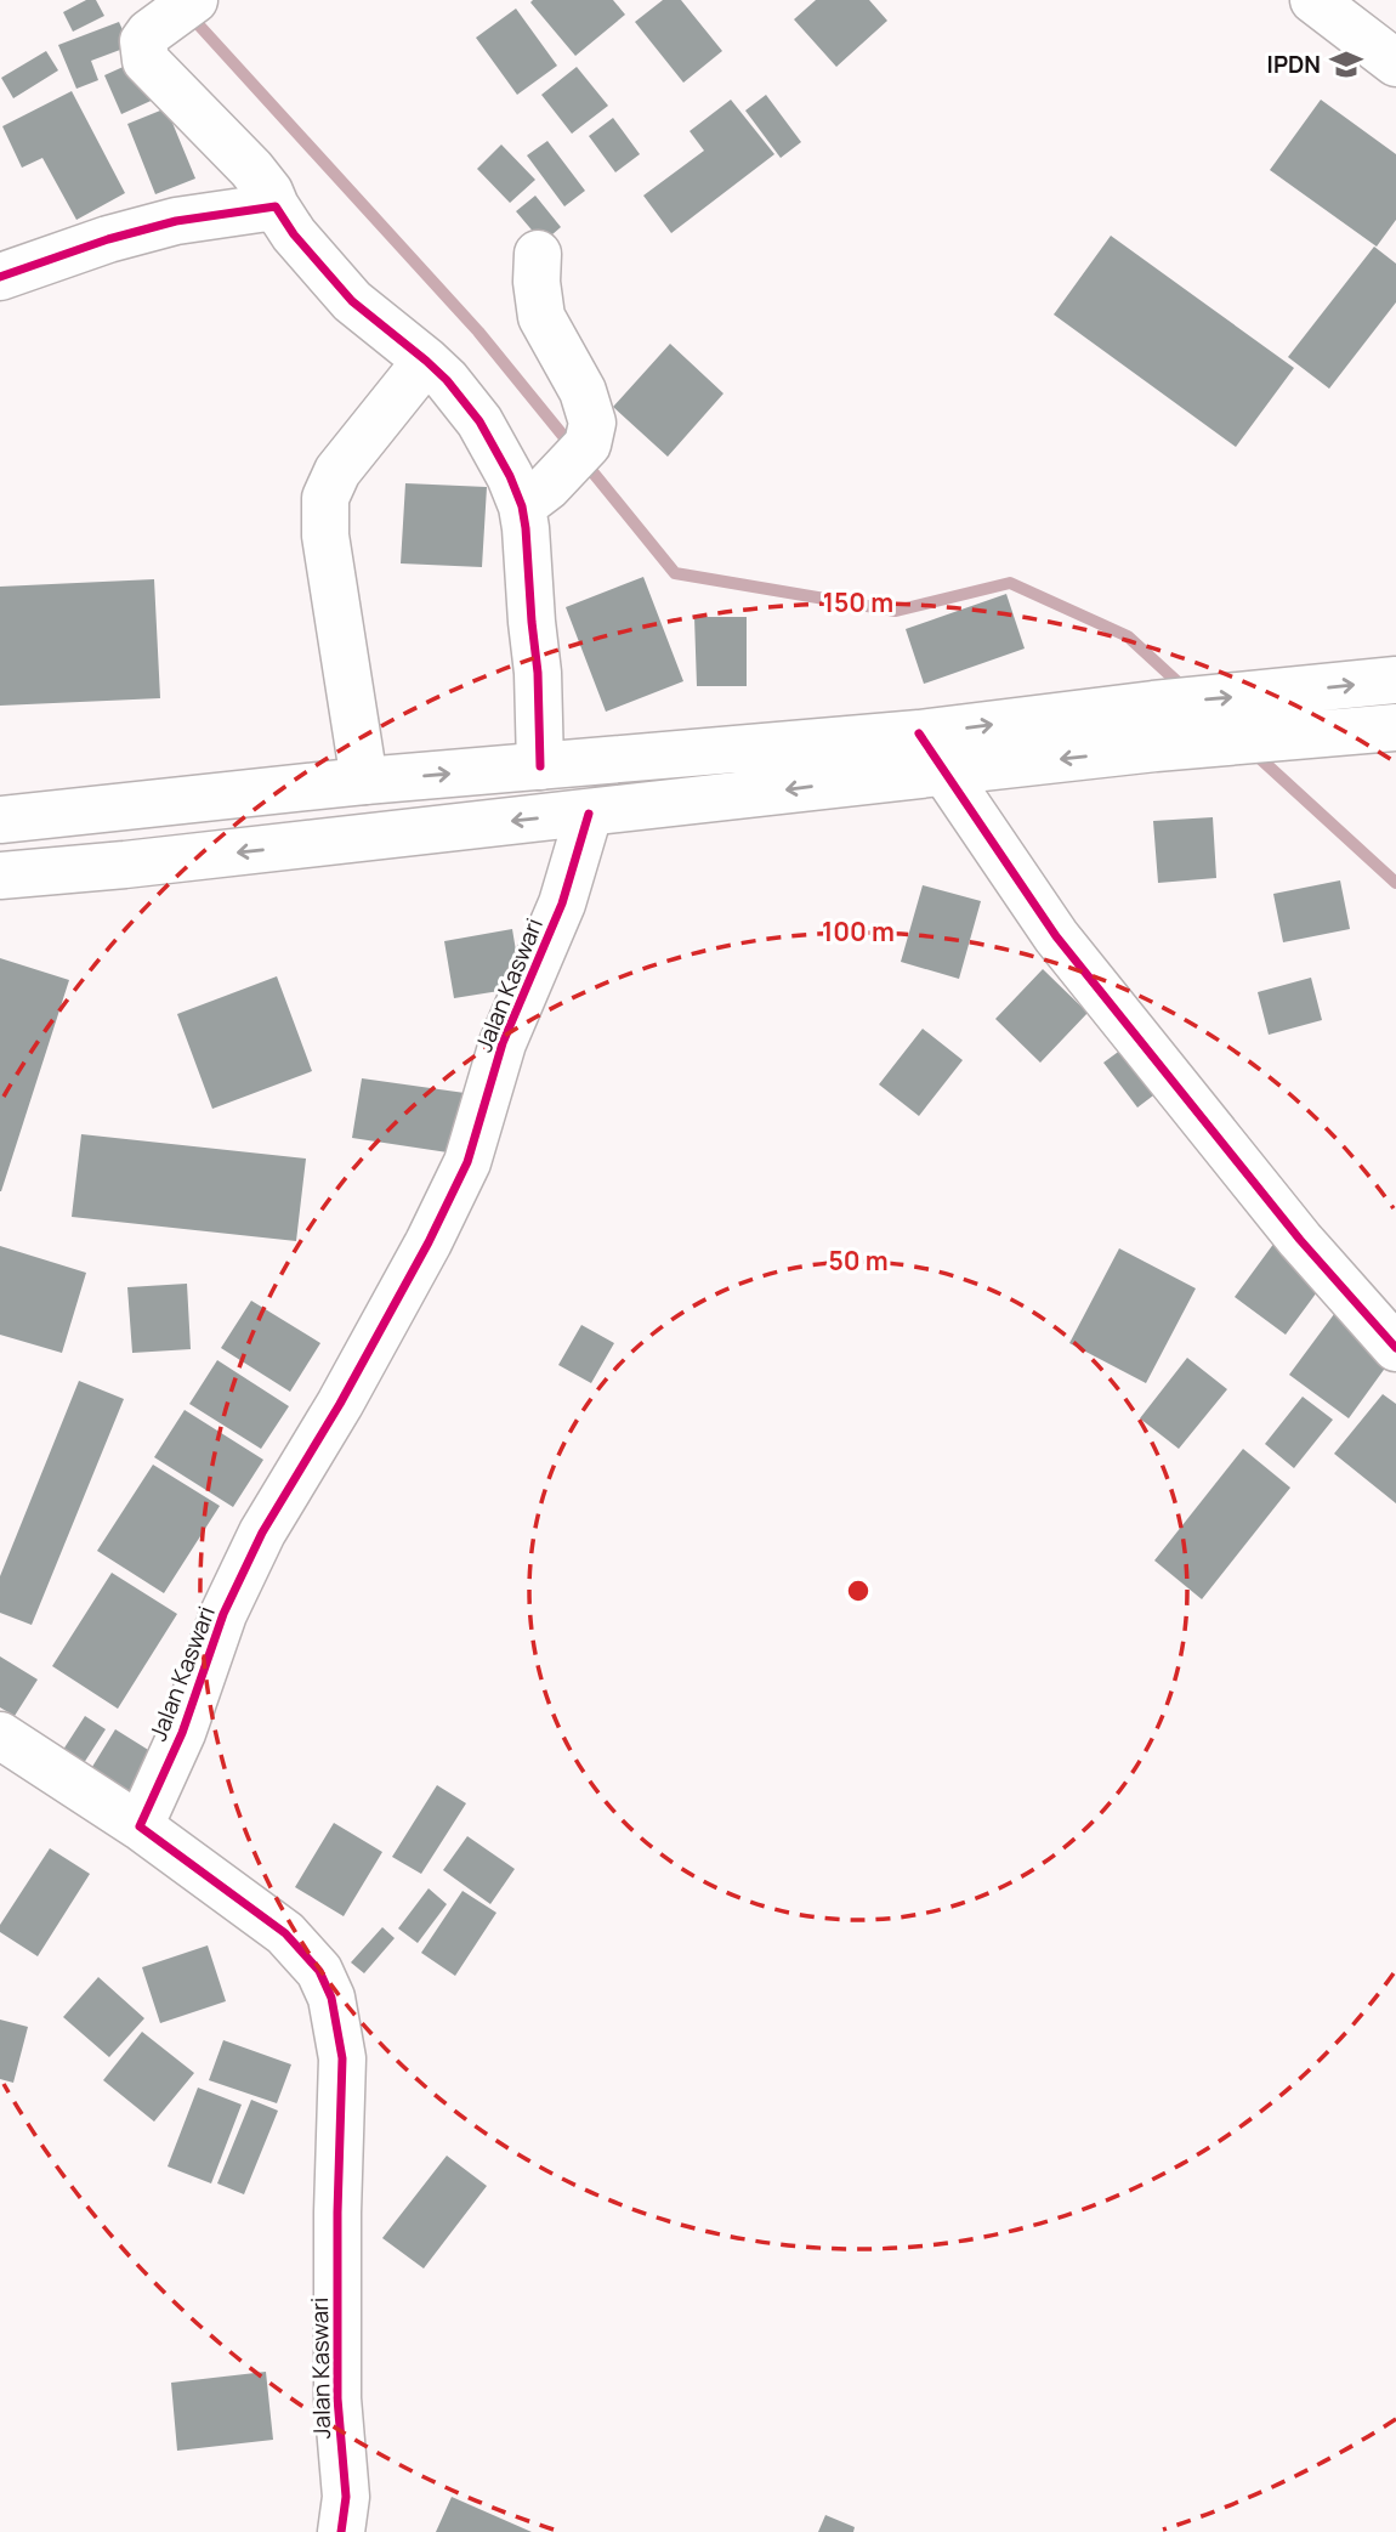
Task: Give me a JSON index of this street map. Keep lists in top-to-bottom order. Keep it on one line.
{"streets":{"street":["Jalan Kaswari"]},"places":{"school or university":["IPDN"]},"rings":["150 m","100 m","50 m"]}
